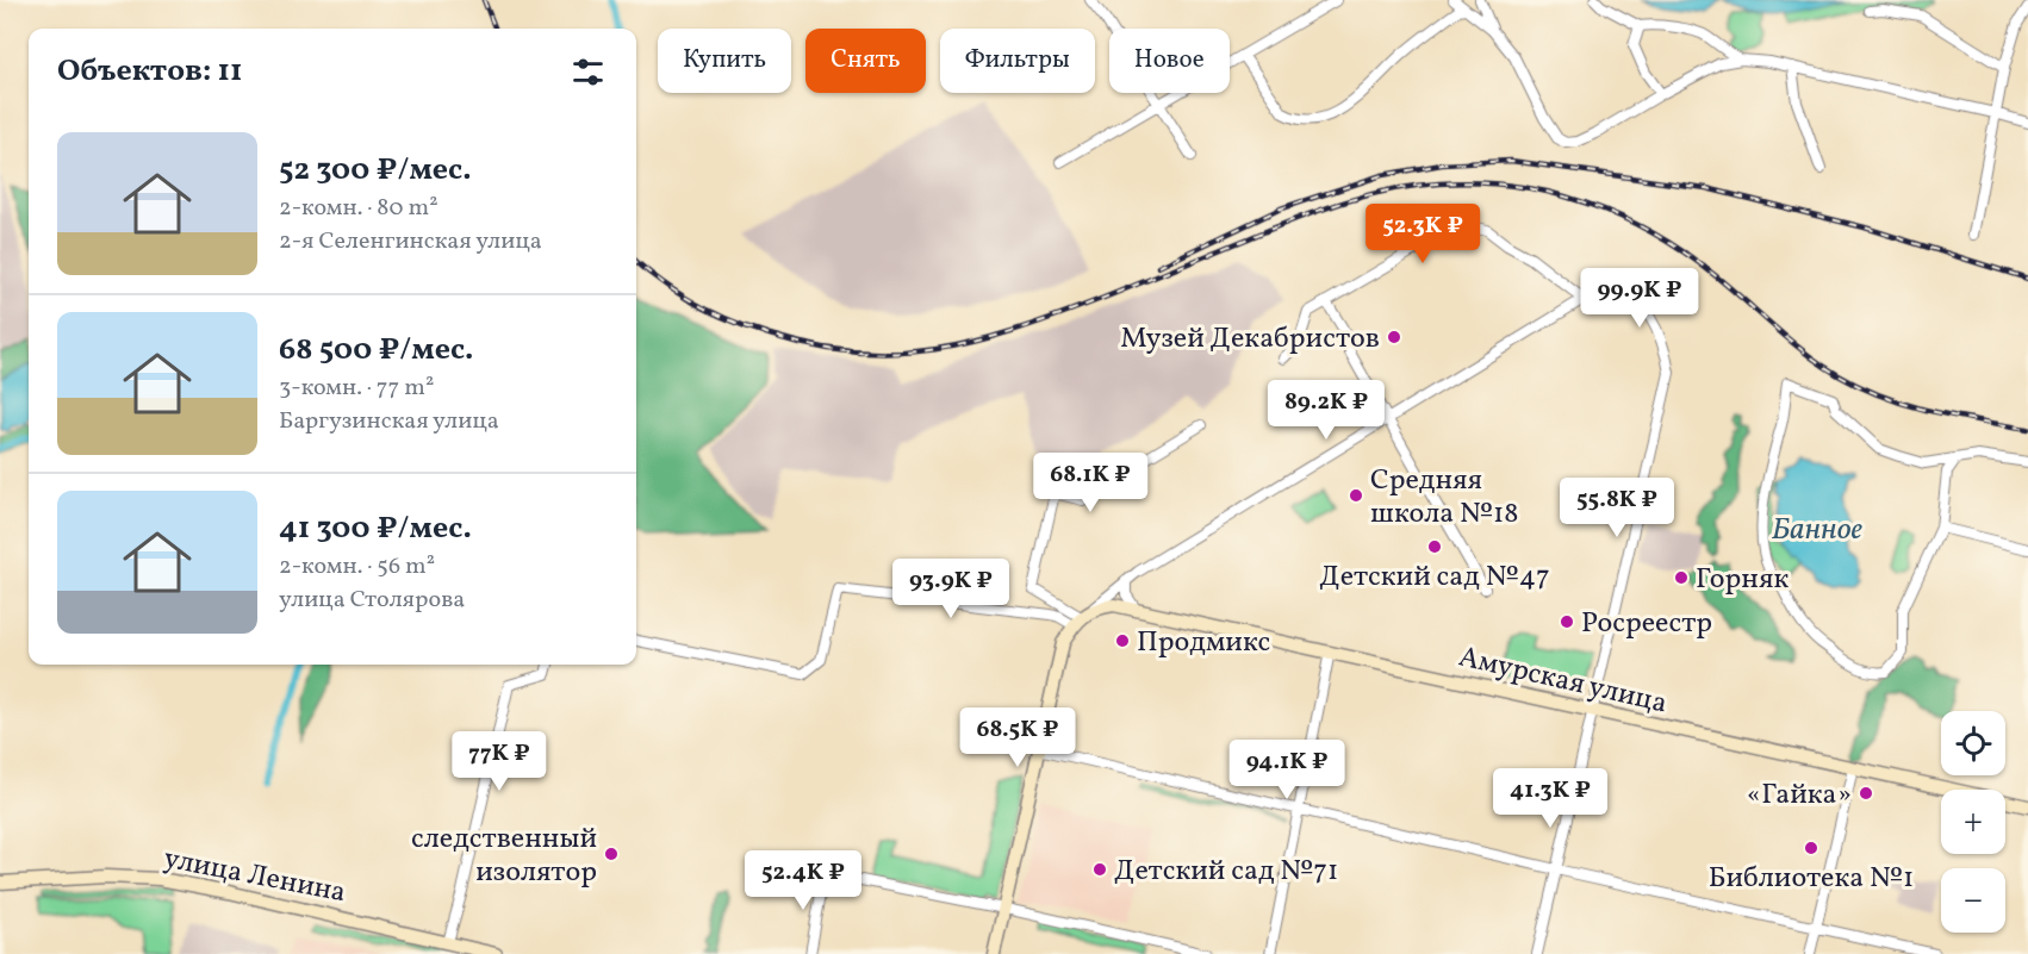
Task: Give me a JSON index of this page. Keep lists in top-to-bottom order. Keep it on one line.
{"streets":{"main road":["Амурская улица","улица Ленина"]},"water":["Банное"],"places":["Музей Декабристов","Средняя школа №18","Детский сад №47","Горняк","Росреестр","Продмикс","«Гайка»","Библиотека №1","следственный изолятор","Детский сад №71"],"page":{"chip":["Купить","Снять","Фильтры","Новое"],"heading":"Объектов: 11","list":[{"name":"52 300 ₽/мес.","note":"2-комн. · 80 m² · 2-я Селенгинская улица"},{"name":"68 500 ₽/мес.","note":"3-комн. · 77 m² · Баргузинская улица"},{"name":"41 300 ₽/мес.","note":"2-комн. · 56 m² · улица Столярова"}],"price":["52.3K ₽","99.9K ₽","89.2K ₽","68.1K ₽","55.8K ₽","93.9K ₽","68.5K ₽","77K ₽","94.1K ₽","41.3K ₽","52.4K ₽"],"map_buttons":["+","−"]}}
